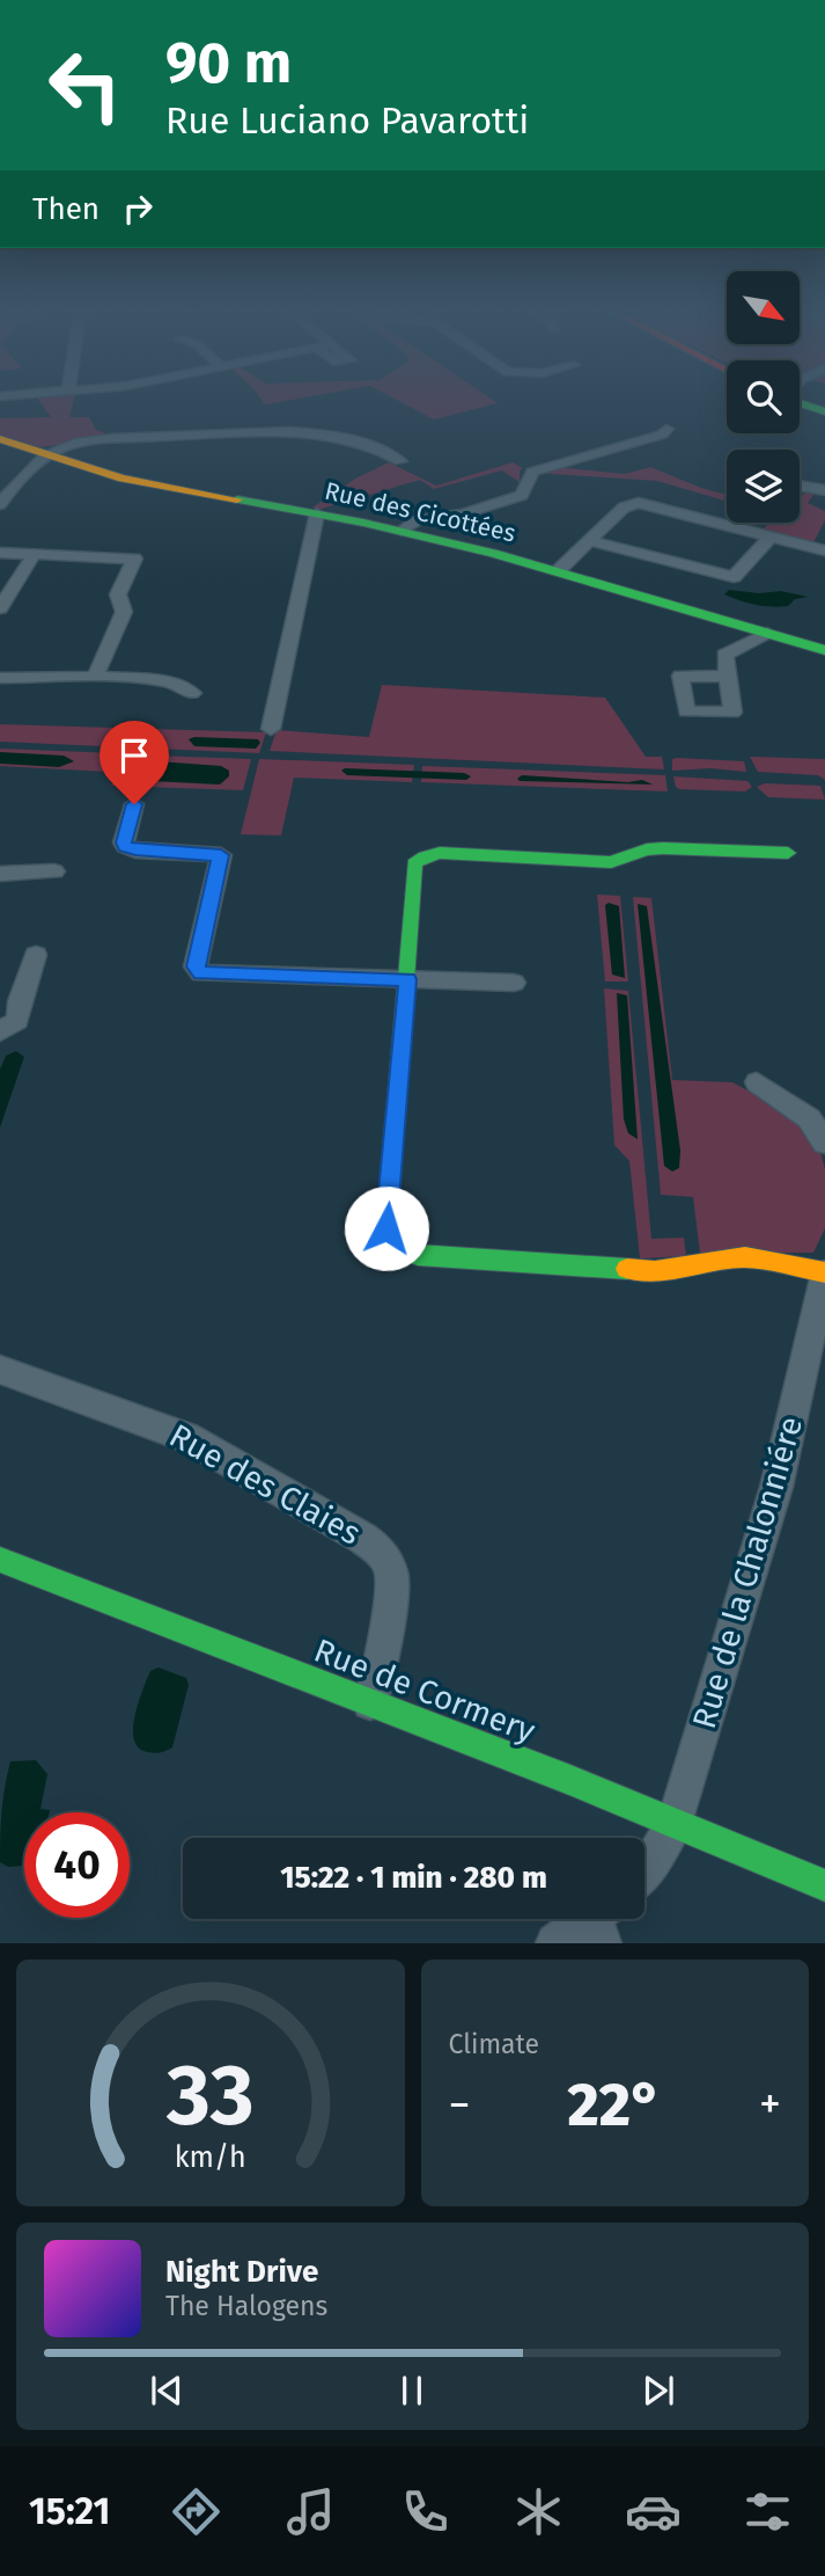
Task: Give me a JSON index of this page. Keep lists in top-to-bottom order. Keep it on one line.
{"streets":{"street":["Rue des Cicottées","Rue des Claies","Rue de la Chalonniére","Rue de Cormery"]},"crossings":[["Rue des Claies","Rue de Cormery"],["Rue de la Chalonniére","Rue de Cormery"]],"north":"bottom right","page":{"turn":["90 m","Rue Luciano Pavarotti"],"then":"Then","limit":"40","trip":"15:22 · 1 min · 280 m","tile":"Climate","heat":["−","22°","+"],"song":["Night Drive","The Halogens"],"tabs":"15:21","gauge":["33","km/h"]}}
